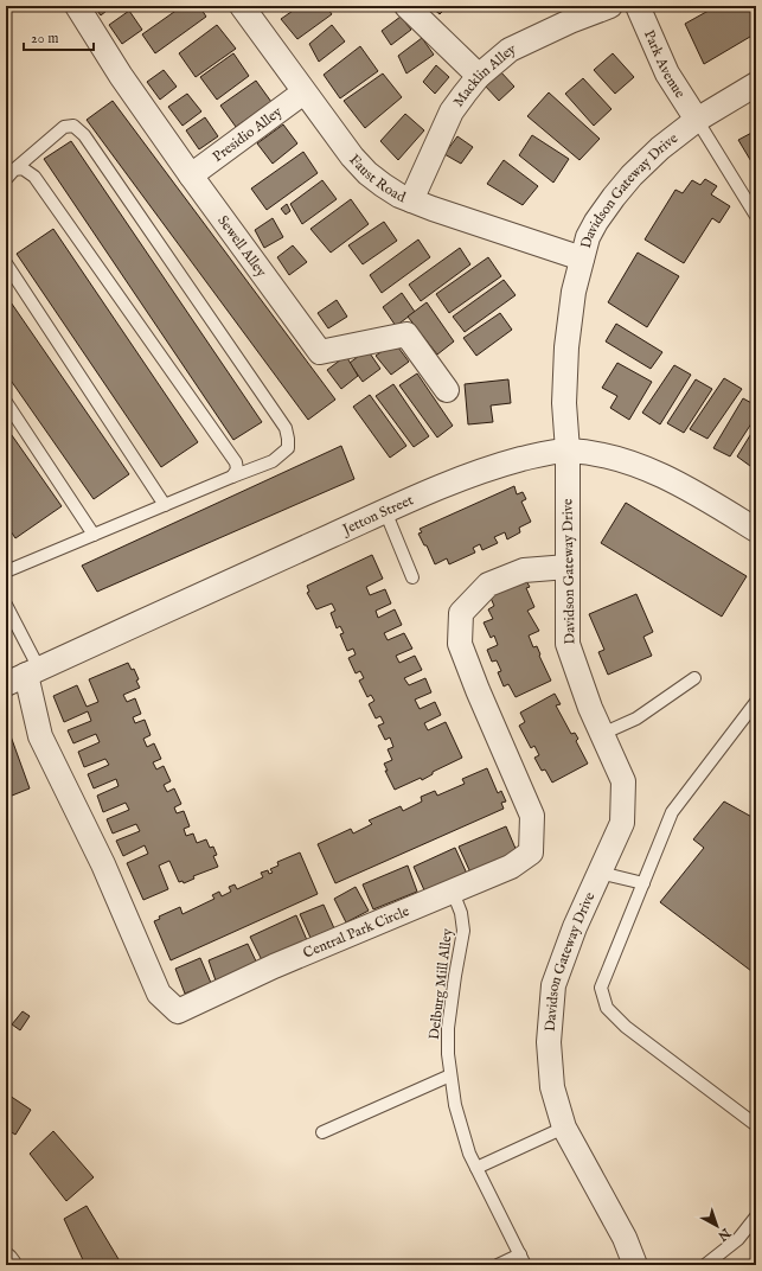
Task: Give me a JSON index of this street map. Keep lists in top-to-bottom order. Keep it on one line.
{"streets":{"street":["Park Avenue","Macklin Alley","Presidio Alley","Faust Road","Davidson Gateway Drive","Sewell Alley","Jetton Street","Central Park Circle"],"lane":["Delburg Mill Alley"]},"crossings":[["Park Avenue","Davidson Gateway Drive"],["Macklin Alley","Faust Road"],["Presidio Alley","Faust Road"],["Presidio Alley","Sewell Alley"],["Faust Road","Davidson Gateway Drive"],["Davidson Gateway Drive","Jetton Street"],["Davidson Gateway Drive","Central Park Circle"],["Jetton Street","Central Park Circle"],["Central Park Circle","Delburg Mill Alley"]],"scale_bar":"20 m","north":"bottom right"}
